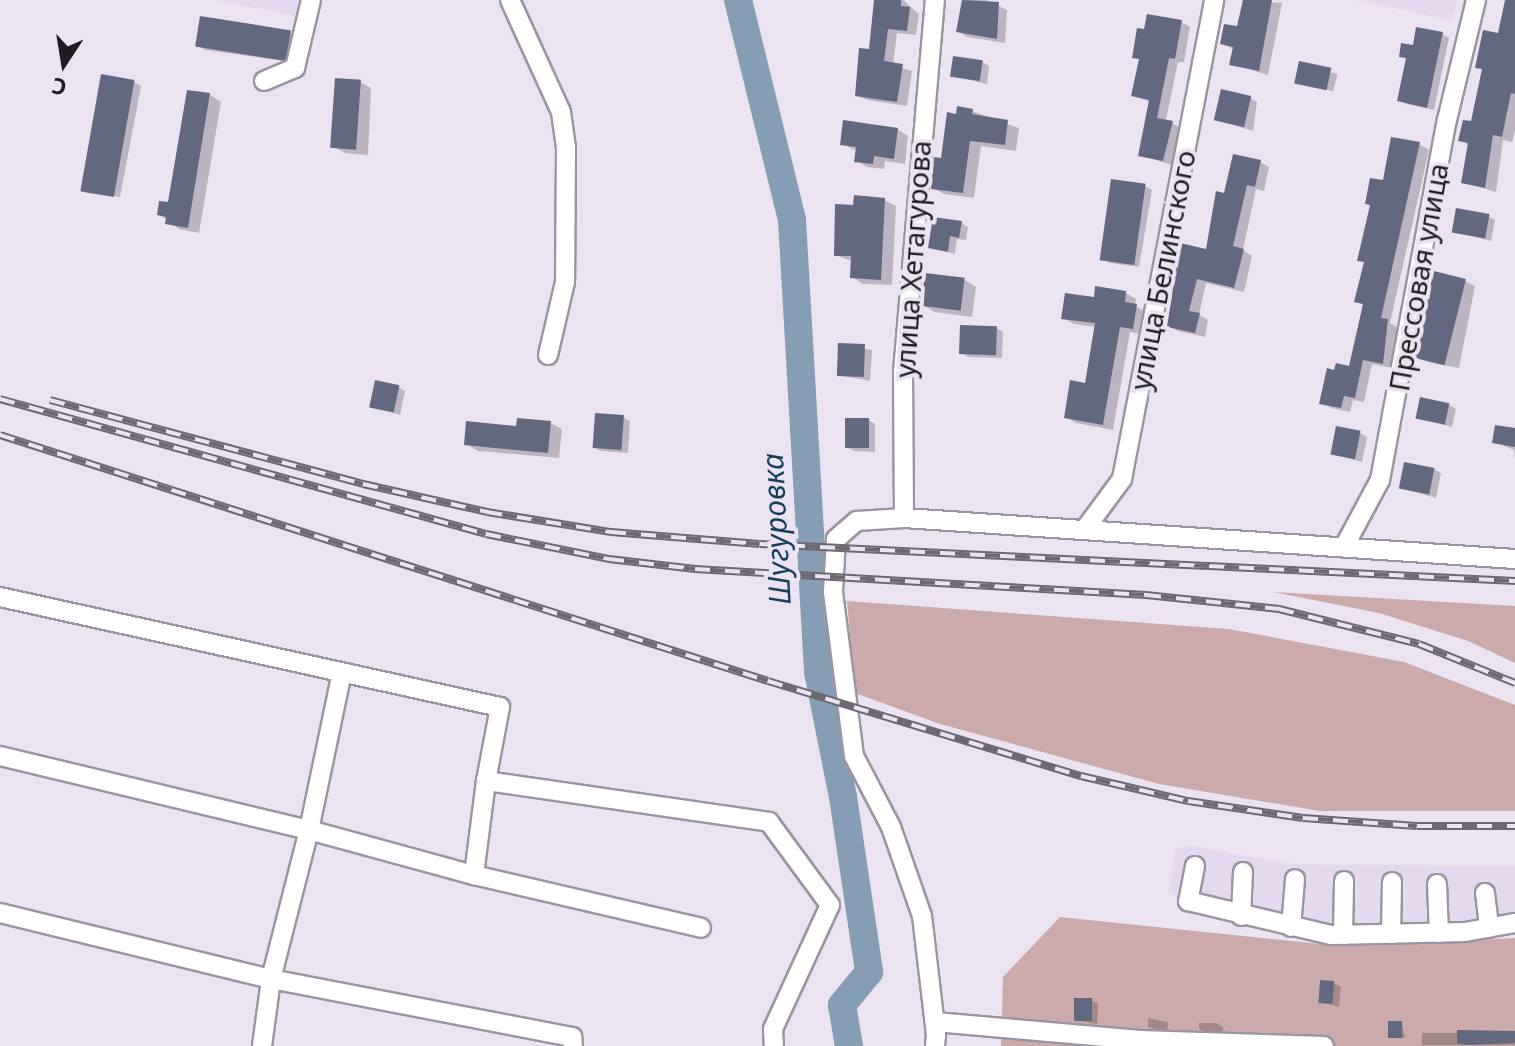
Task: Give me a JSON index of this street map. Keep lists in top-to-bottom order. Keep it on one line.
{"streets":{"street":["улица Хетагурова","улица Белинского","Прессовая улица"]},"water":["Шугуровка"],"north":"bottom"}
